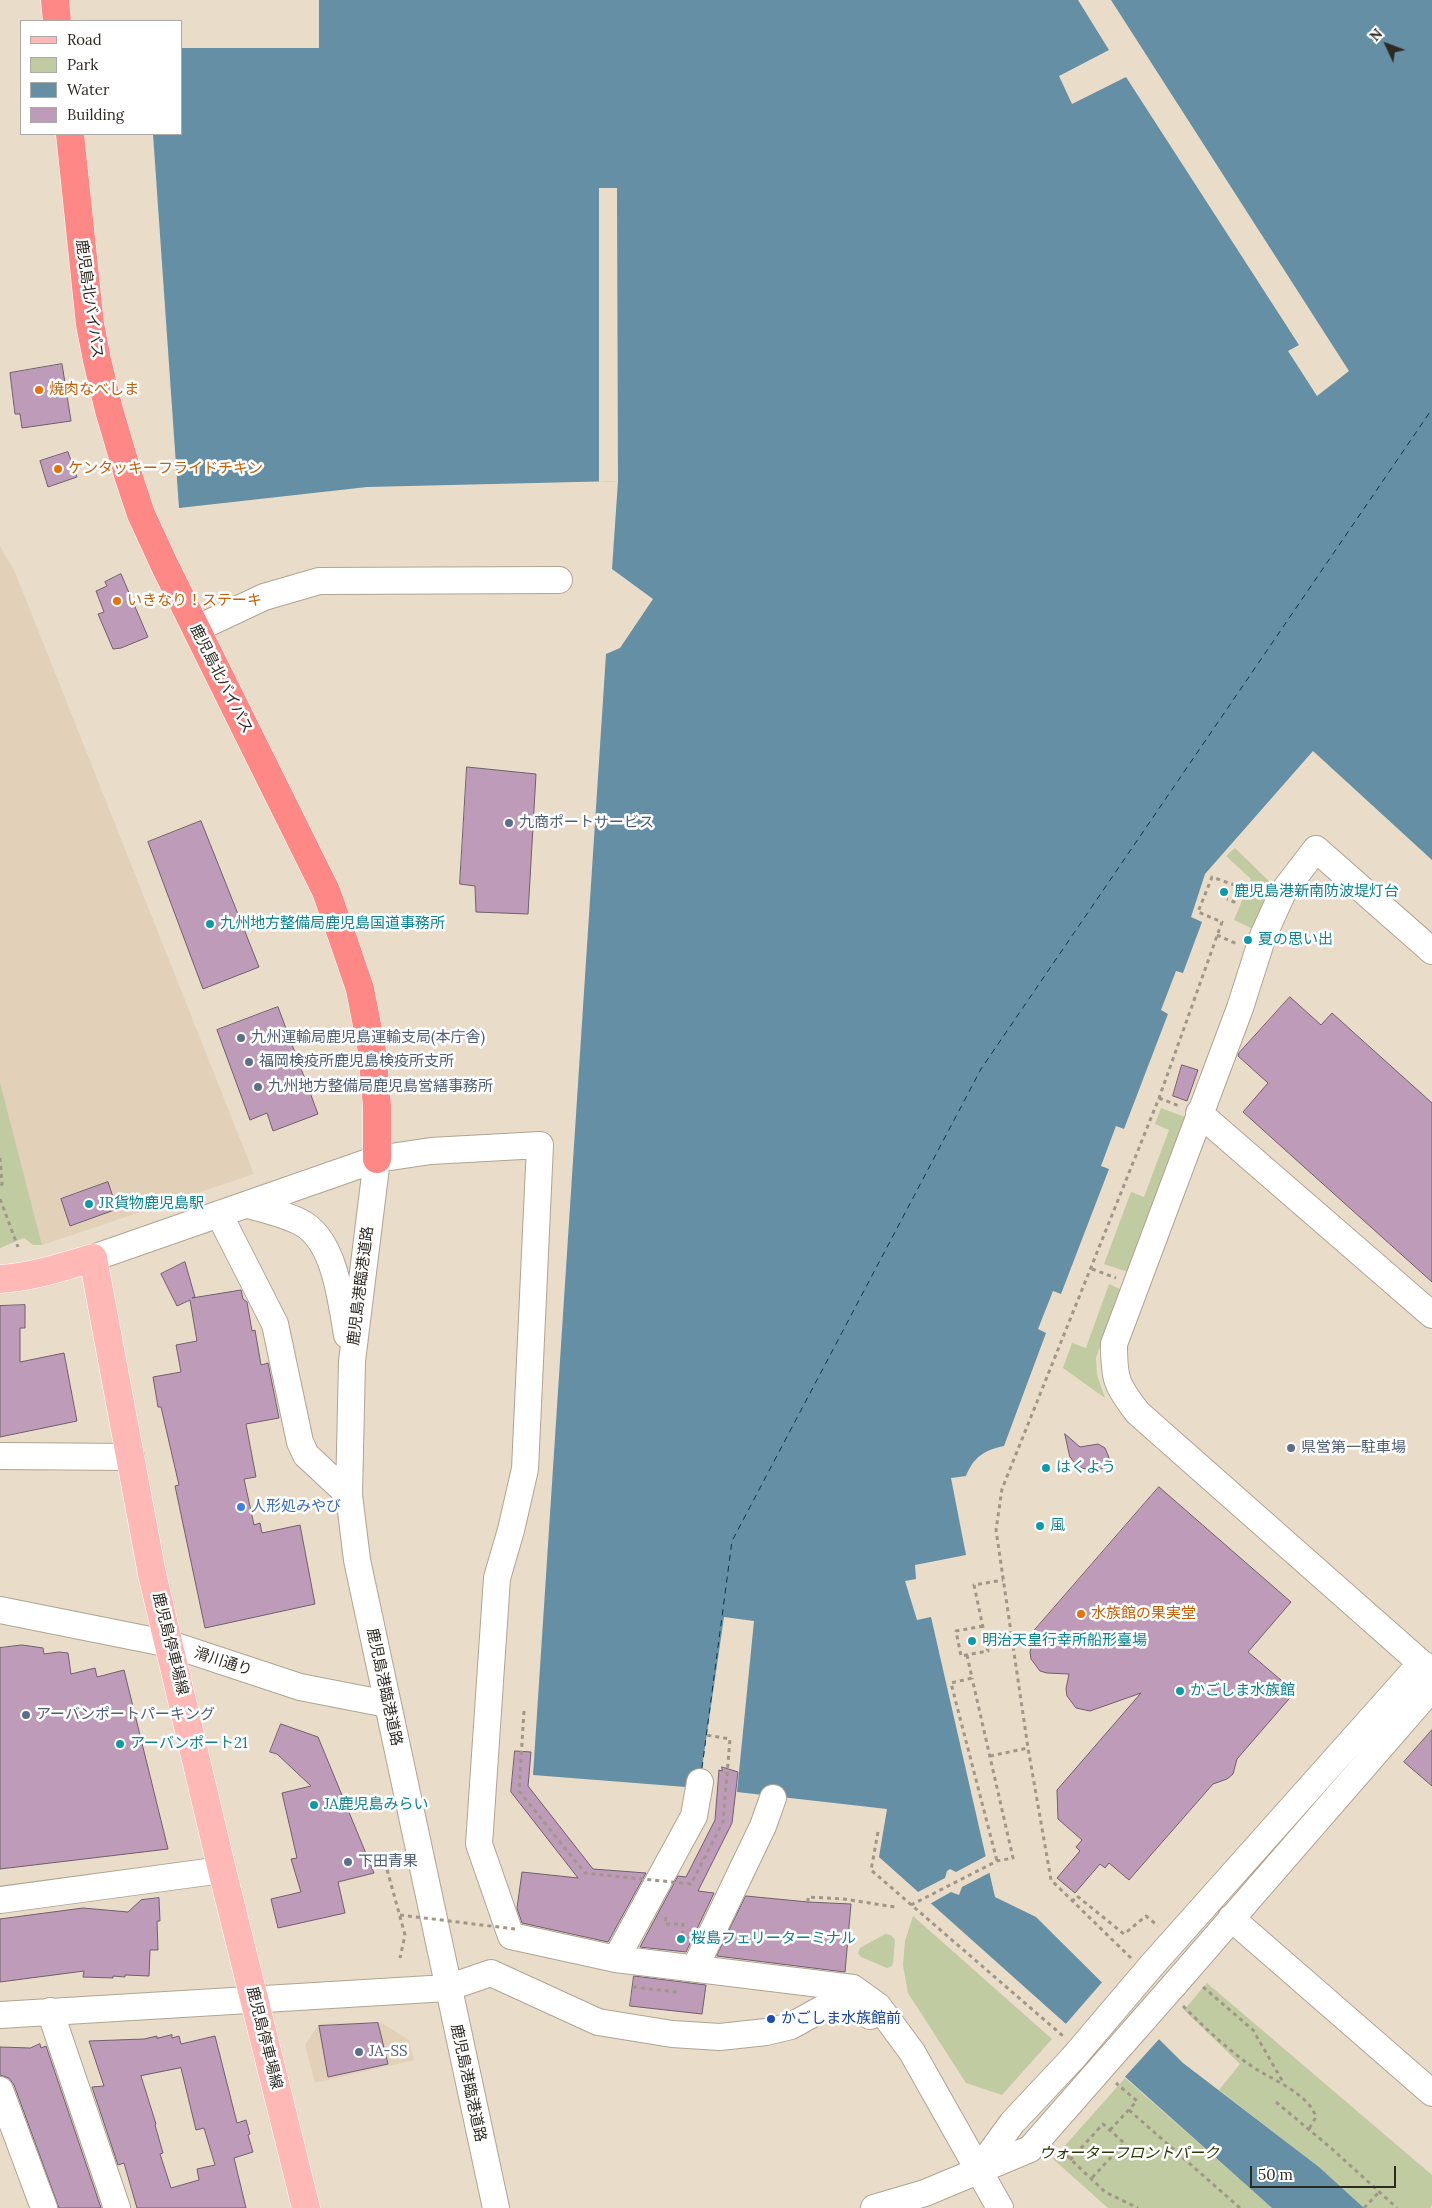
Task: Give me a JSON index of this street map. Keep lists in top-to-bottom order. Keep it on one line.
{"streets":{"highway":["鹿児島北バイパス"],"main road":["鹿児島停車場線"],"street":["鹿児島港臨港道路","滑川通り"]},"crossings":[["鹿児島北バイパス","鹿児島港臨港道路"],["鹿児島港臨港道路","滑川通り"],["鹿児島停車場線","滑川通り"]],"parks":["ウォーターフロントパーク"],"places":["焼肉なべしま","ケンタッキーフライドチキン","いきなり！ステーキ","九商ポートサービス","鹿児島港新南防波堤灯台","九州地方整備局鹿児島国道事務所","夏の思い出","九州運輸局鹿児島運輸支局(本庁舎)","福岡検疫所鹿児島検疫所支所","九州地方整備局鹿児島営繕事務所","JR貨物鹿児島駅","県営第一駐車場","はくよう","人形処みやび","風","水族館の果実堂","明治天皇行幸所船形臺場","かごしま水族館","アーバンポートパーキング","アーバンポート21","JA鹿児島みらい","下田青果","桜島フェリーターミナル","かごしま水族館前","JA-SS"],"legend":["Road","Park","Water","Building"],"scale_bar":"50 m","north":"top left"}
